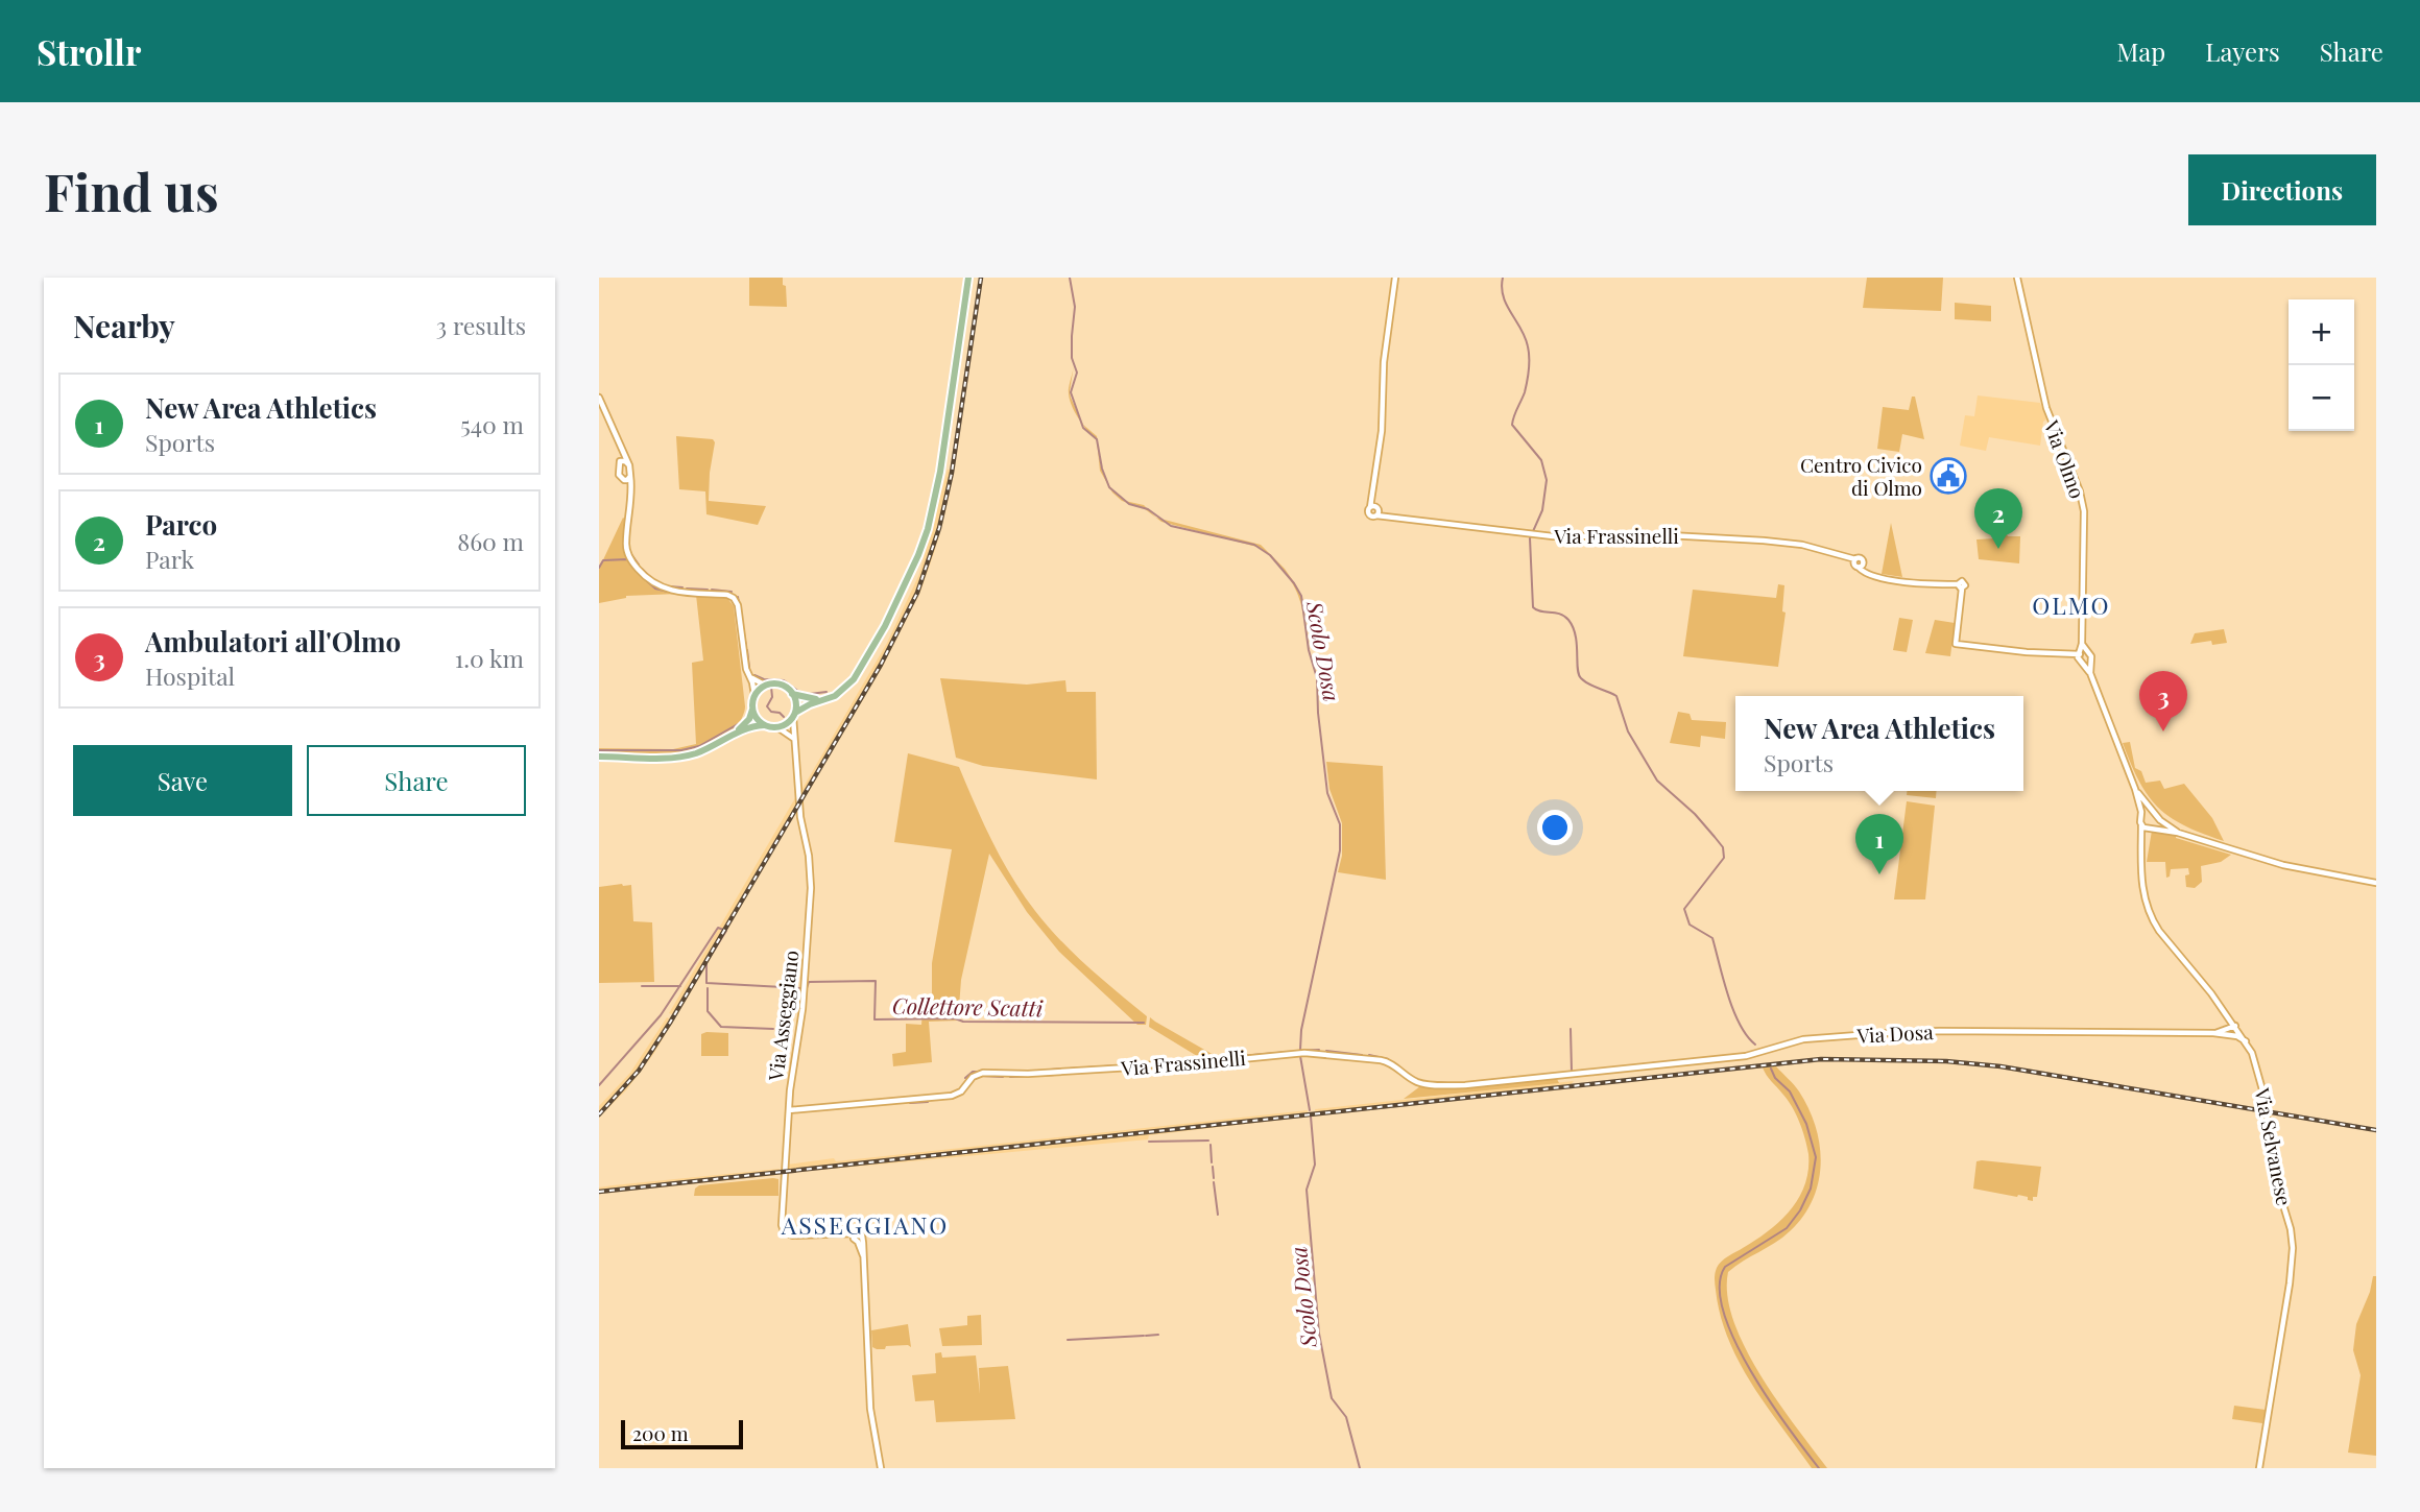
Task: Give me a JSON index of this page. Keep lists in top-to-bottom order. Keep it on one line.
{"streets":{"main road":["Via Asseggiano"],"street":["Via Olmo","Via Frassinelli","Via Dosa","Via Selvanese"]},"crossings":[["Via Frassinelli","Via Asseggiano"],["Via Frassinelli","Via Dosa"],["Via Dosa","Via Selvanese"]],"districts":["OLMO","ASSEGGIANO"],"water":["Scolo Dosa","Collettore Scatti"],"places":{"public building":["Centro Civico di Olmo"]},"scale_bar":"200 m","page":{"header":"Strollr","nav":["Map","Layers","Share"],"buttons":["Directions",["Save","Share"]],"title":"Find us","heading":["Nearby","3 results"],"map_buttons":["+","−"],"list":[{"mark":"1","name":"New Area Athletics","note":"Sports","value":"540 m"},{"mark":"2","name":"Parco","note":"Park","value":"860 m"},{"mark":"3","name":"Ambulatori all'Olmo","note":"Hospital","value":"1.0 km"}],"pins":["2","3","1"],"popup":["New Area Athletics","Sports"],"scale":"200 m"}}
